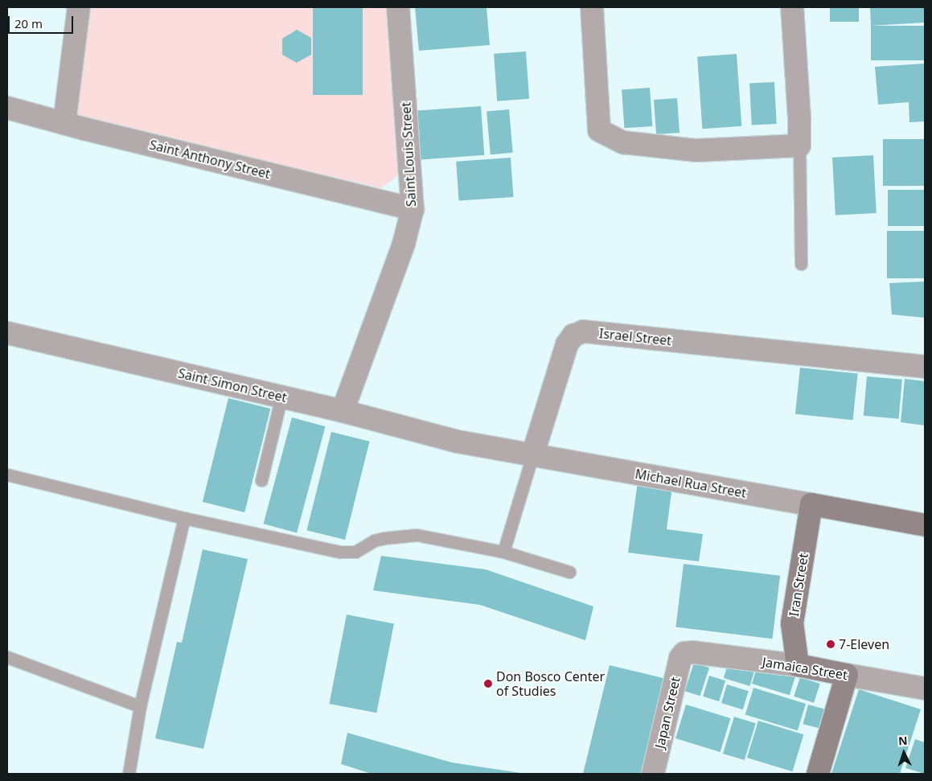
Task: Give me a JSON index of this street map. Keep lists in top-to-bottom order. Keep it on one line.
{"streets":{"main road":["Michael Rua Street","Iran Street","Jamaica Street"],"street":["Saint Louis Street","Saint Anthony Street","Israel Street","Saint Simon Street","Japan Street"]},"crossings":[["Saint Louis Street","Saint Anthony Street"],["Saint Louis Street","Saint Simon Street"],["Israel Street","Michael Rua Street"],["Saint Simon Street","Michael Rua Street"],["Michael Rua Street","Iran Street"],["Iran Street","Jamaica Street"],["Jamaica Street","Japan Street"]],"places":["7-Eleven","Don Bosco Center of Studies"],"scale_bar":"20 m","north":"top"}
